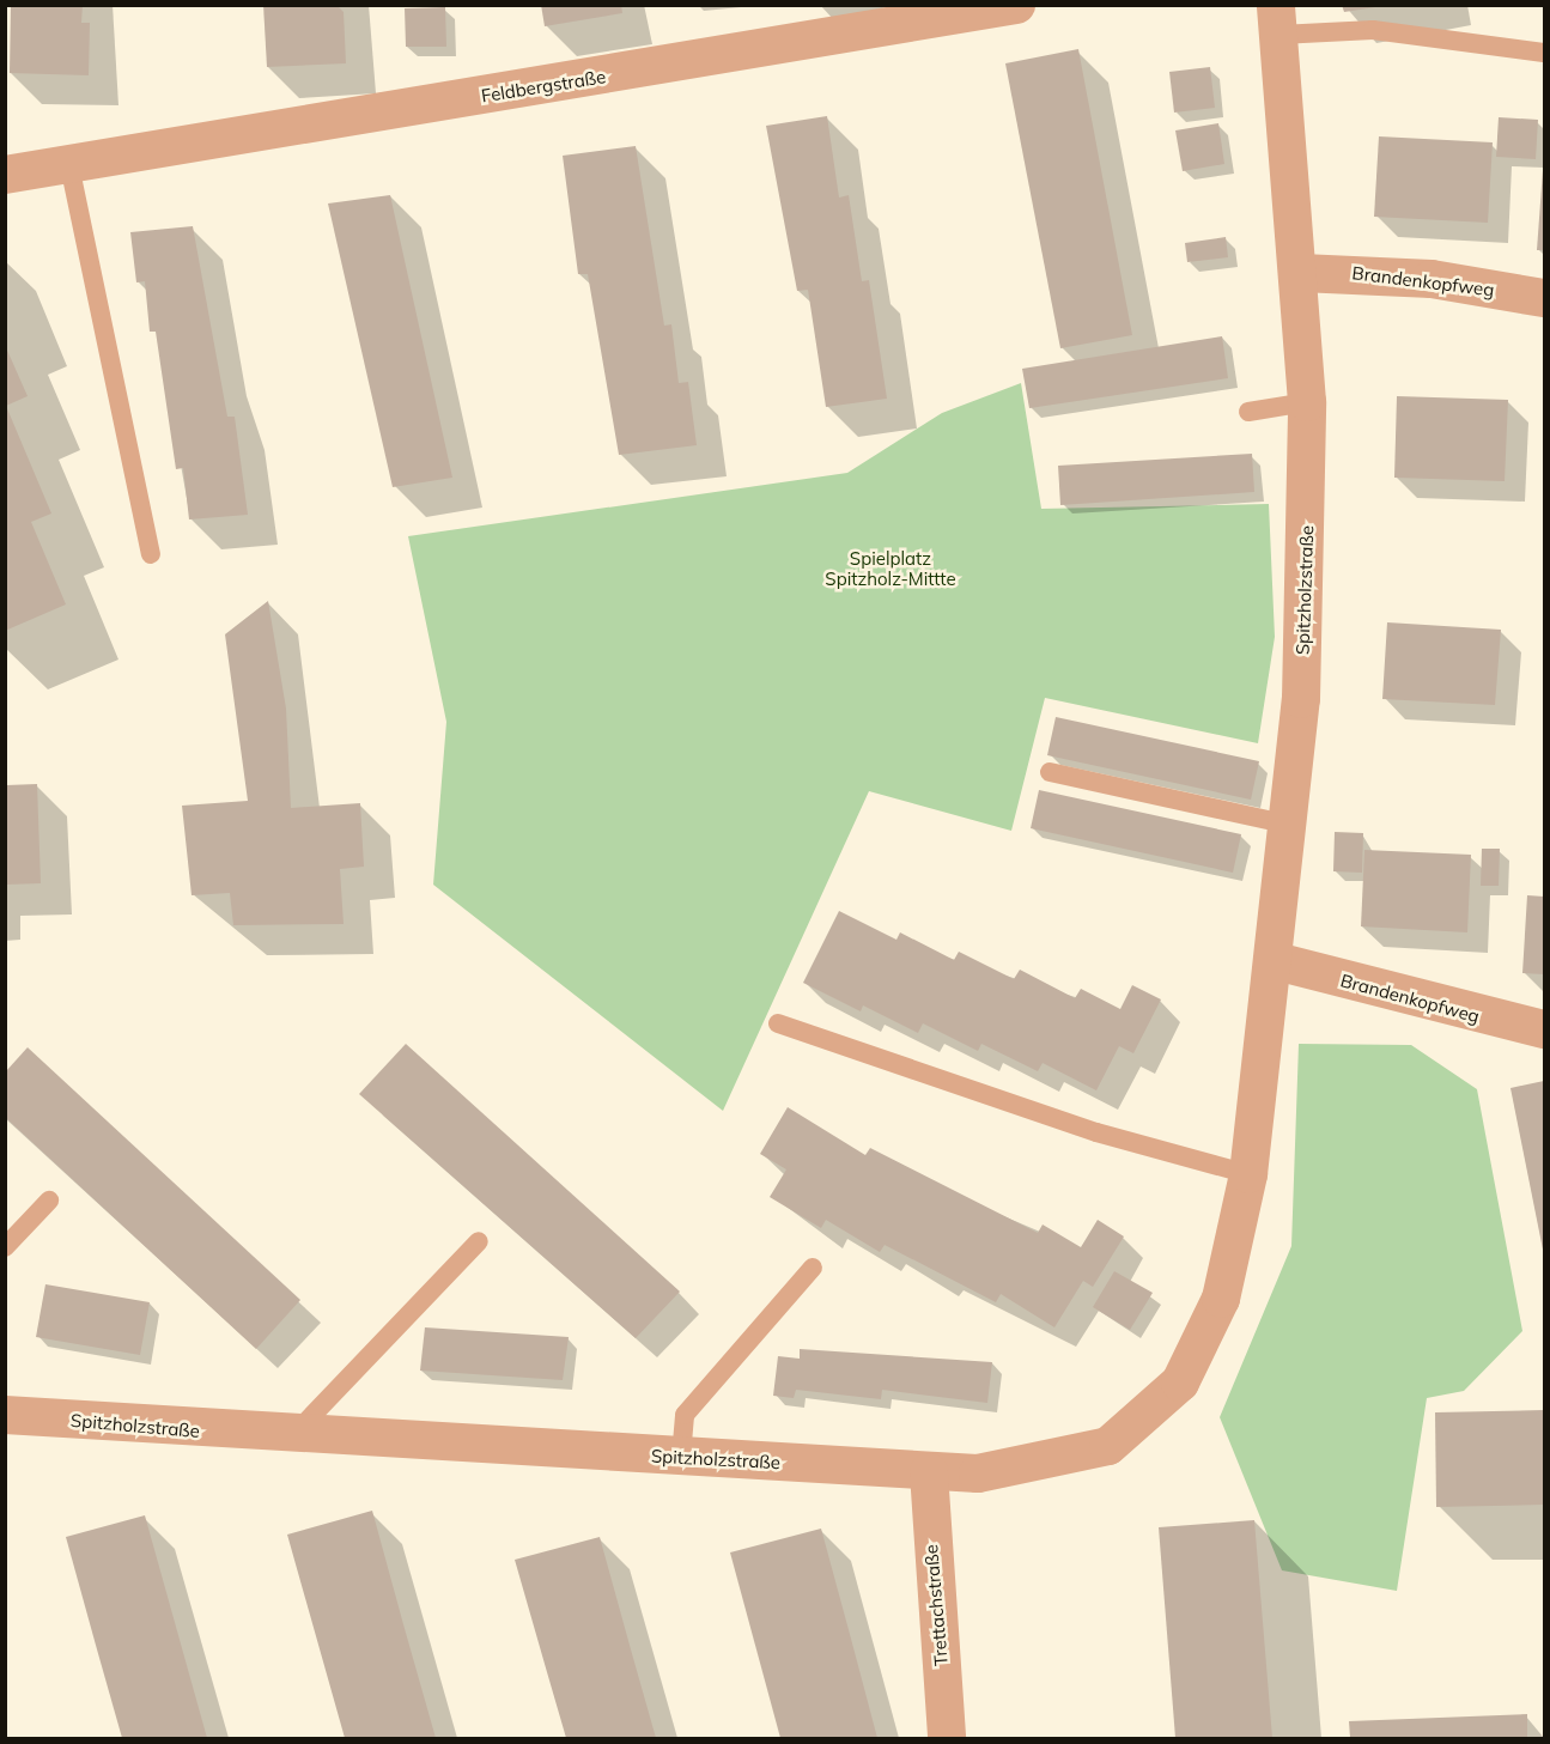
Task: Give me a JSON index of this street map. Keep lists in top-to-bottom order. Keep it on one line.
{"streets":{"street":["Feldbergstraße","Brandenkopfweg","Spitzholzstraße","Trettachstraße"]},"crossings":[["Brandenkopfweg","Spitzholzstraße"],["Spitzholzstraße","Trettachstraße"]],"parks":["Spielplatz Spitzholz-Mittte"]}
